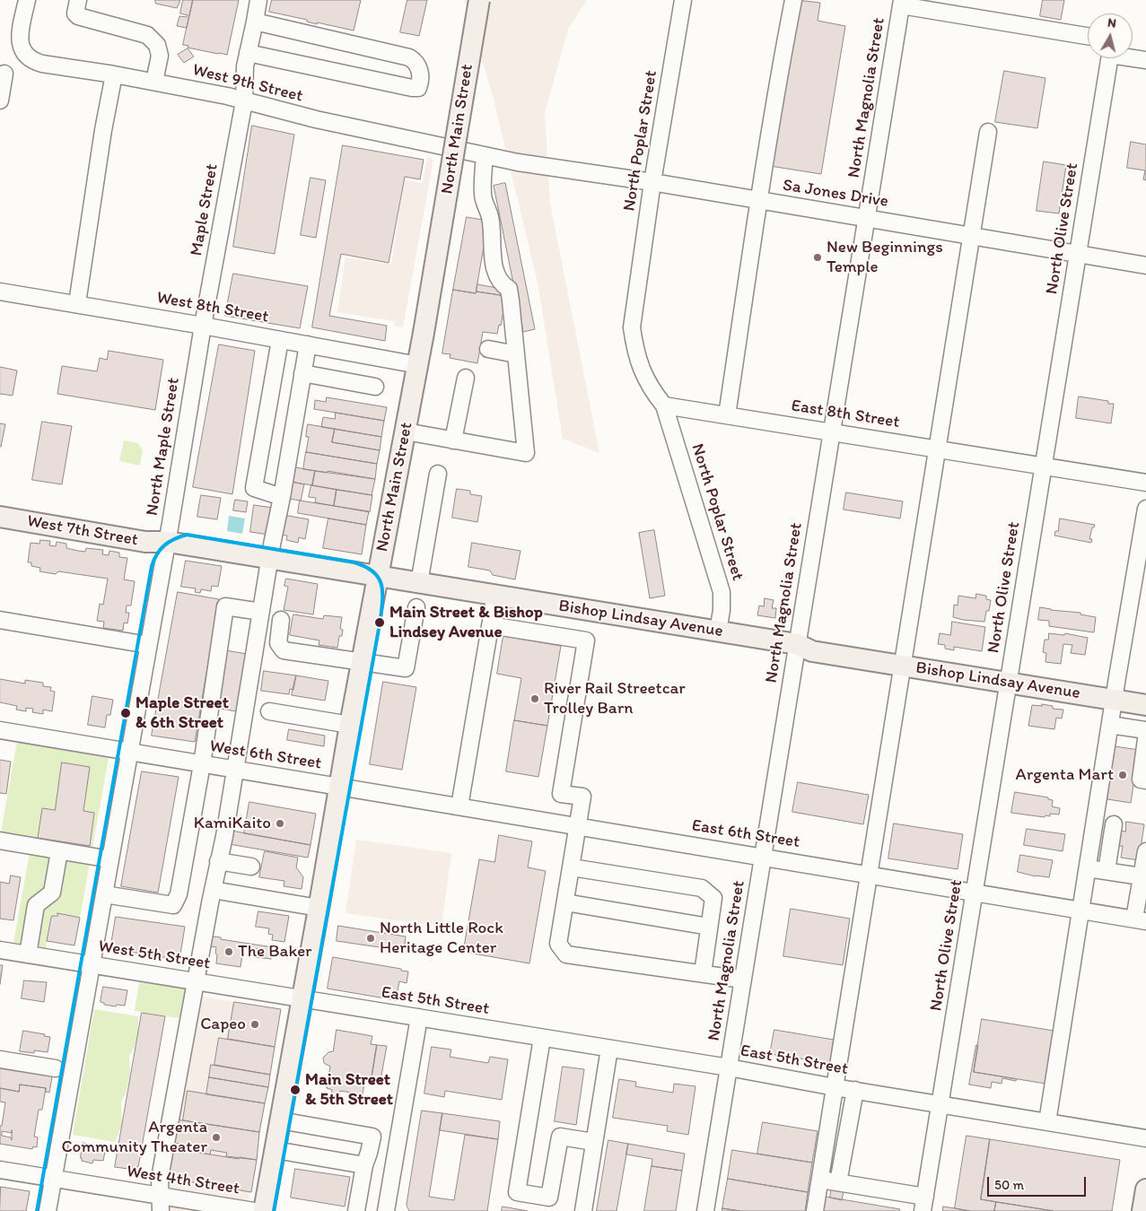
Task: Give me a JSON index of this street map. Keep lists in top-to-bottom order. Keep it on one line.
{"streets":{"main road":["North Main Street","West 7th Street","Bishop Lindsay Avenue"],"street":["West 9th Street","North Magnolia Street","North Poplar Street","Sa Jones Drive","Maple Street","North Olive Street","West 8th Street","East 8th Street","North Maple Street","West 6th Street","East 6th Street","West 5th Street","East 5th Street","West 4th Street"]},"crossings":[["West 9th Street","Sa Jones Drive"],["West 9th Street","Maple Street"],["North Magnolia Street","Sa Jones Drive"],["North Magnolia Street","East 8th Street"],["North Magnolia Street","Bishop Lindsay Avenue"],["North Magnolia Street","East 6th Street"],["North Magnolia Street","East 5th Street"],["North Main Street","West 8th Street"],["North Main Street","West 7th Street"],["North Main Street","Bishop Lindsay Avenue"],["North Main Street","West 6th Street"],["North Main Street","East 6th Street"],["North Main Street","West 5th Street"],["North Main Street","East 5th Street"],["North Poplar Street","Sa Jones Drive"],["North Poplar Street","East 8th Street"],["North Poplar Street","Bishop Lindsay Avenue"],["Sa Jones Drive","North Olive Street"],["Maple Street","West 8th Street"],["Maple Street","North Maple Street"],["North Olive Street","East 8th Street"],["North Olive Street","Bishop Lindsay Avenue"],["North Olive Street","East 6th Street"],["North Olive Street","East 5th Street"],["West 8th Street","North Maple Street"],["North Maple Street","West 7th Street"],["North Maple Street","West 6th Street"],["North Maple Street","West 5th Street"],["North Maple Street","West 4th Street"],["West 7th Street","Bishop Lindsay Avenue"],["West 6th Street","East 6th Street"],["West 5th Street","East 5th Street"]],"places":["New Beginnings Temple","Main Street & Bishop Lindsey Avenue","River Rail Streetcar Trolley Barn","Maple Street & 6th Street","Argenta Mart","KamiKaito","North Little Rock Heritage Center","The Baker","Capeo","Main Street & 5th Street","Argenta Community Theater"],"scale_bar":"50 m","north":"top"}
